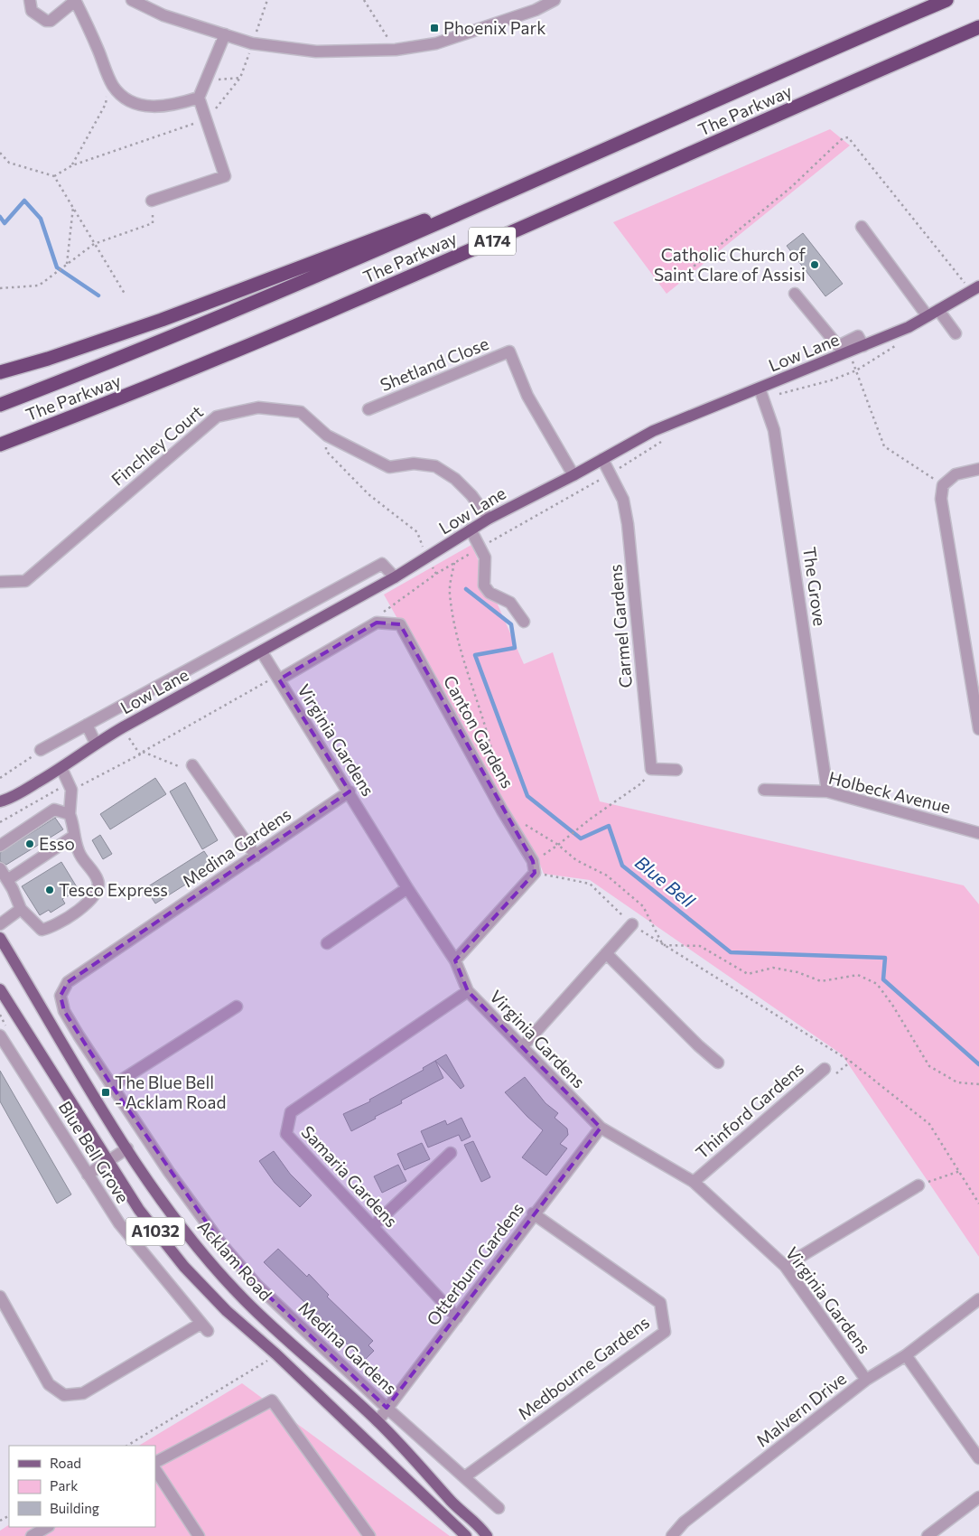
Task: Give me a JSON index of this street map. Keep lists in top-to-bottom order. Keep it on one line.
{"streets":{"highway":["The Parkway","A174"],"main road":["Low Lane","A1032","Acklam Road"],"street":["Shetland Close","Finchley Court","The Grove","Carmel Gardens","Canton Gardens","Virginia Gardens","Holbeck Avenue","Medina Gardens","Thinford Gardens","Blue Bell Grove","Samaria Gardens","Otterburn Gardens","Medbourne Gardens","Malvern Drive"]},"crossings":[["The Parkway","A174"],["Low Lane","Shetland Close"],["Low Lane","Finchley Court"],["Low Lane","The Grove"],["Low Lane","Carmel Gardens"],["Low Lane","Virginia Gardens"],["The Grove","Holbeck Avenue"],["Virginia Gardens","Medina Gardens"],["Virginia Gardens","Thinford Gardens"],["Virginia Gardens","Samaria Gardens"],["Virginia Gardens","Otterburn Gardens"],["Virginia Gardens","Malvern Drive"],["Medina Gardens","Otterburn Gardens"],["Medina Gardens","Medbourne Gardens"],["Samaria Gardens","Otterburn Gardens"],["Acklam Road","Otterburn Gardens"],["Otterburn Gardens","Medbourne Gardens"]],"water":["Blue Bell"],"places":{"transit":["Phoenix Park","The Blue Bell - Acklam Road"],"other":["Catholic Church of Saint Clare of Assisi","Esso","Tesco Express"]},"legend":["Road","Park","Building"]}
